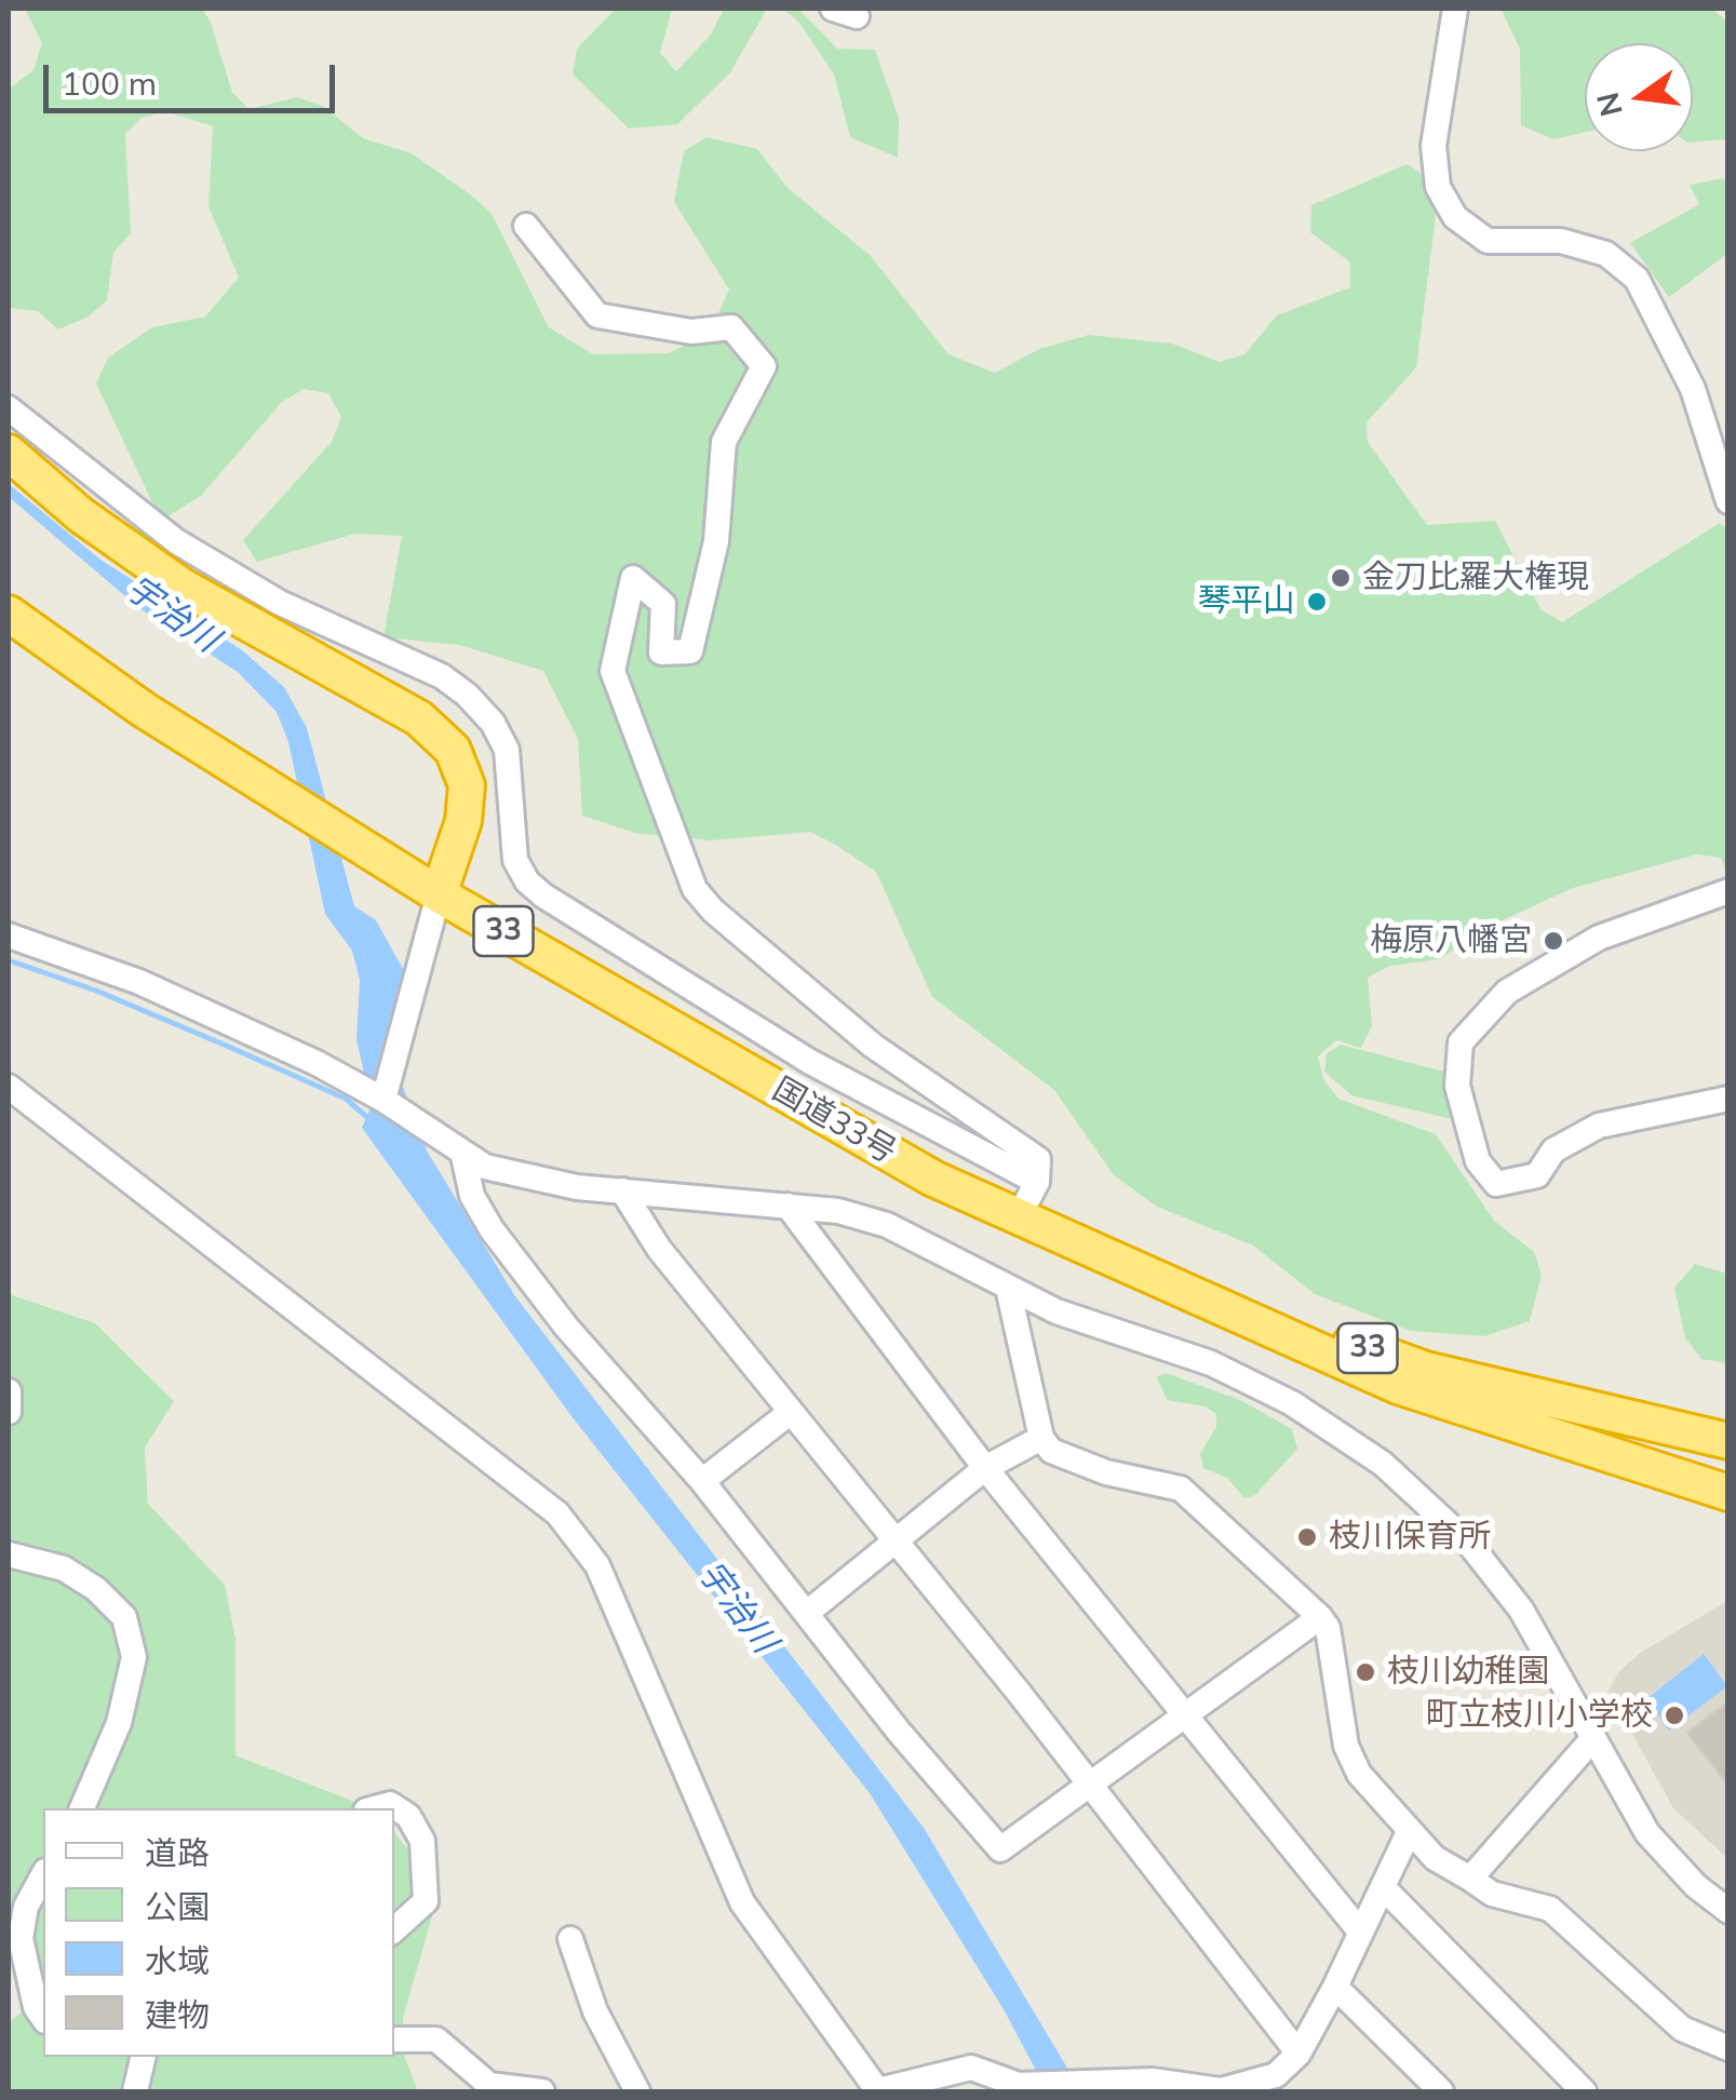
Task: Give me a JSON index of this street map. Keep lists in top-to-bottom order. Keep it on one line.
{"streets":{"highway":["33","国道33号"]},"crossings":[["33","国道33号"]],"water":["宇治川"],"places":["金刀比羅大権現","琴平山","梅原八幡宮","枝川保育所","枝川幼稚園","町立枝川小学校"],"legend":["道路","公園","水域","建物"],"scale_bar":"100 m","north":"left"}
